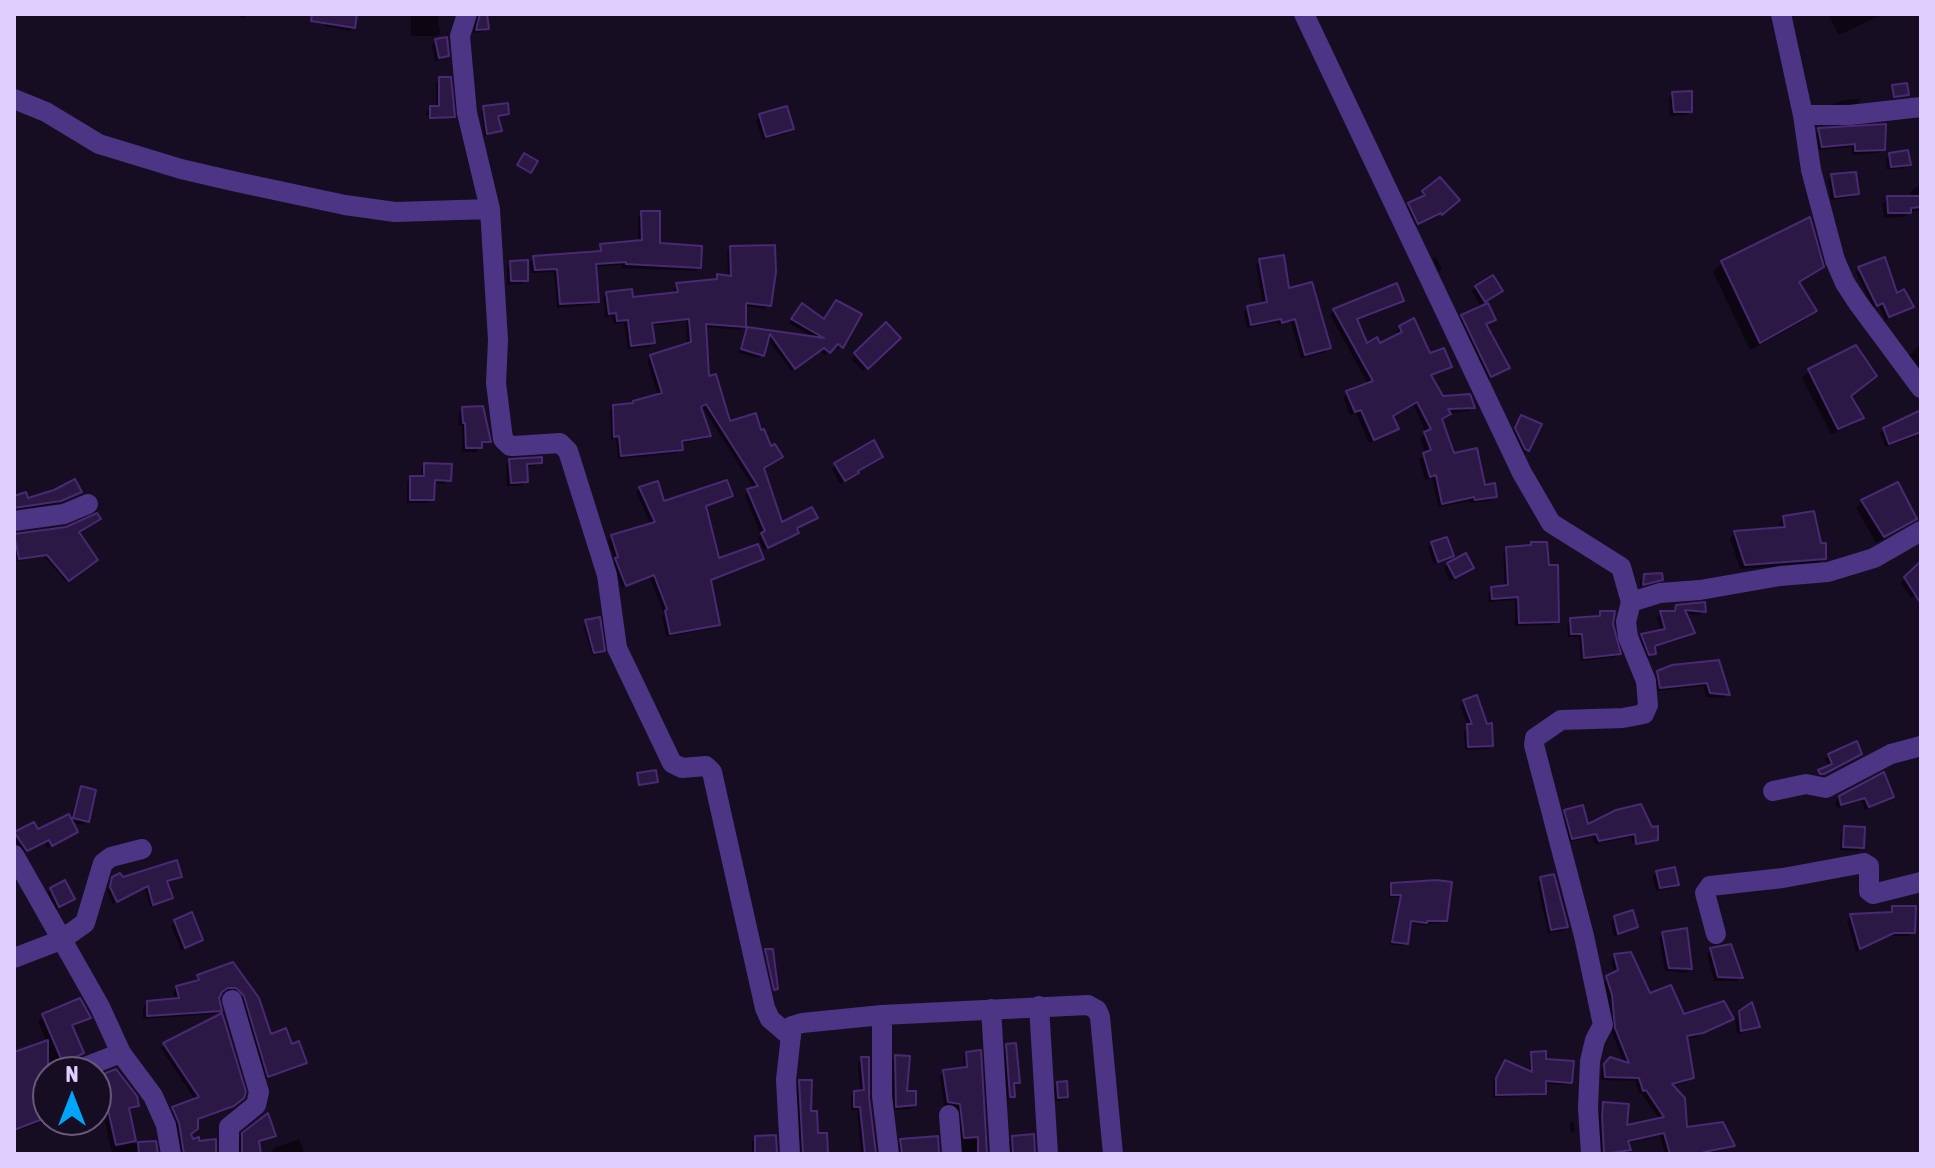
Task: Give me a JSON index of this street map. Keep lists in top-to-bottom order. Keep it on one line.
{"north":"top"}
